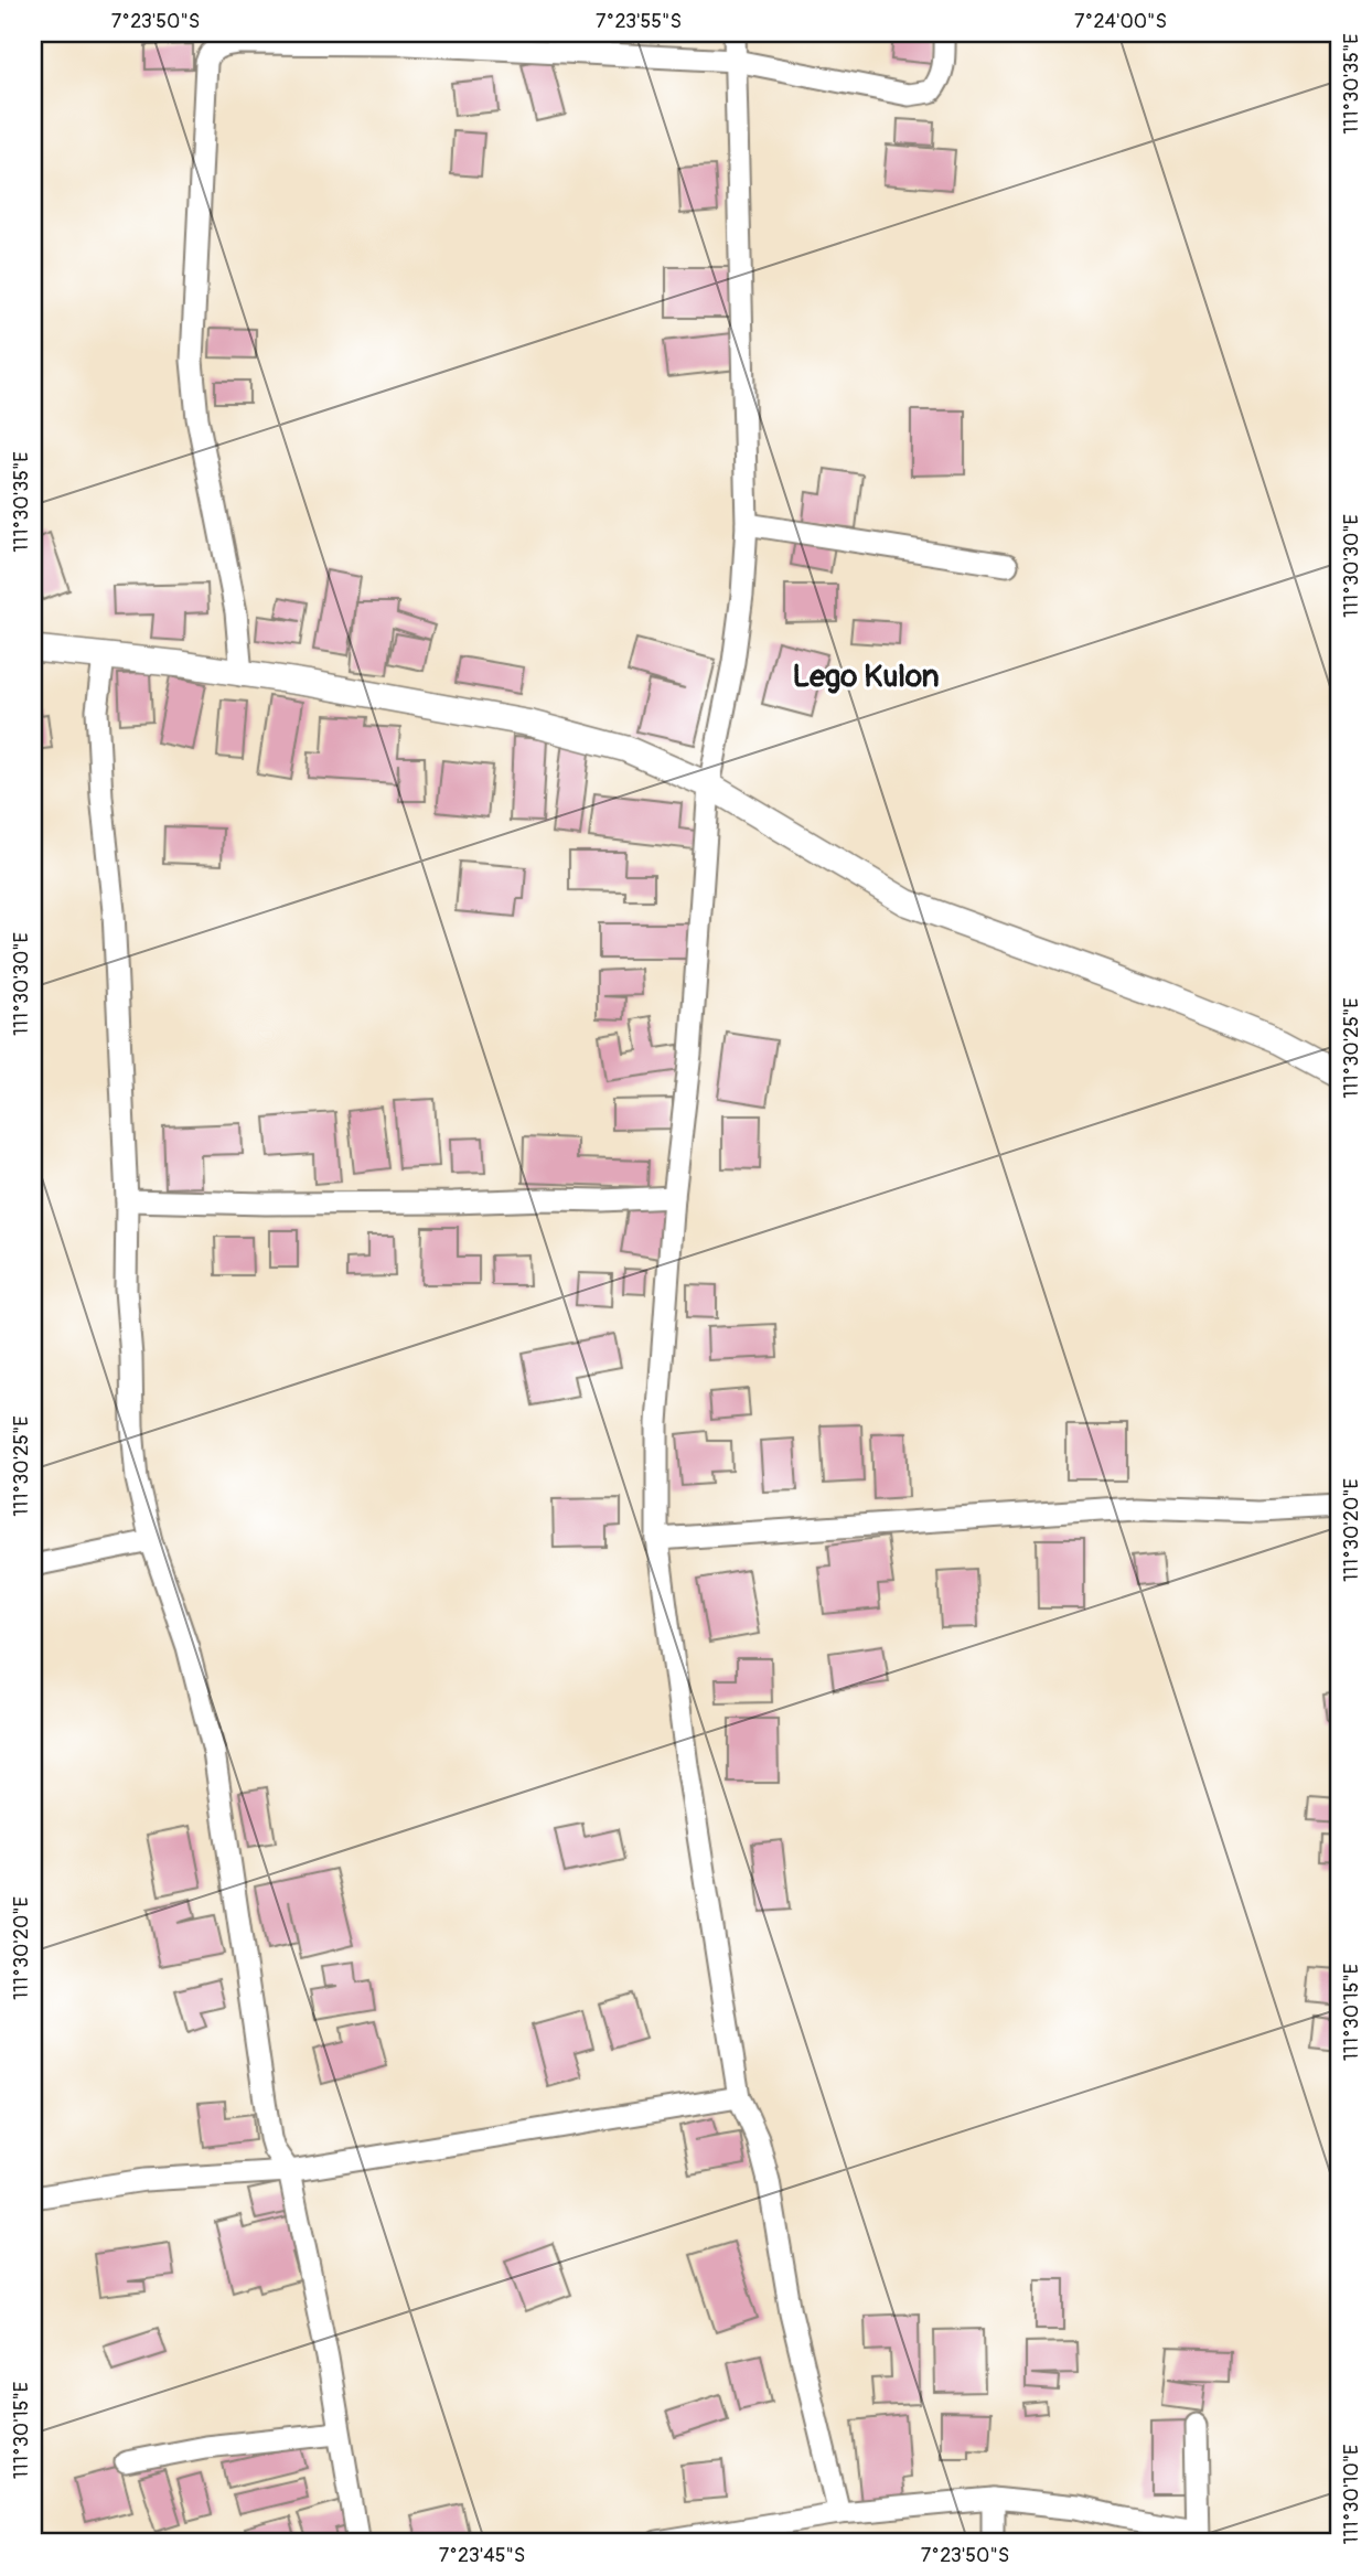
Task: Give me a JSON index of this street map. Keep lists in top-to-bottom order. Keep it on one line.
{"districts":["Lego Kulon"],"coordinates":["7°23'50\"S","7°23'55\"S","7°24'00\"S","111°30'35\"E","111°30'30\"E","111°30'25\"E","111°30'20\"E","111°30'15\"E","111°30'10\"E","7°23'45\"S"]}
